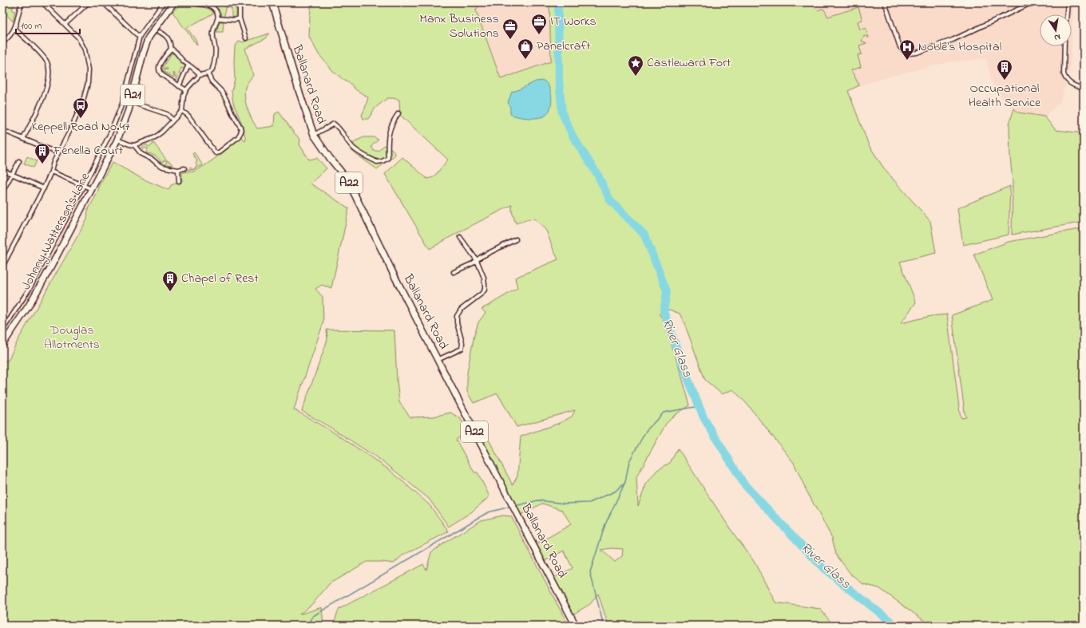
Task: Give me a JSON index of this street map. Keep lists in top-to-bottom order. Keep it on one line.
{"streets":{"main road":["Ballanard Road","A21","A22","Johnny Watterson's Lane"]},"water":["River Glass"],"parks":["Douglas Allotments"],"places":{"office":["IT Works","Manx Business Solutions"],"shop":["Panelcraft"],"hospital":["Noble's Hospital"],"place":["Castleward Fort"],"building":["Occupational Health Service","Fenella Court","Chapel of Rest"],"bus stop":["Keppell Road No.47"]},"scale_bar":"100 m","north":"bottom"}
